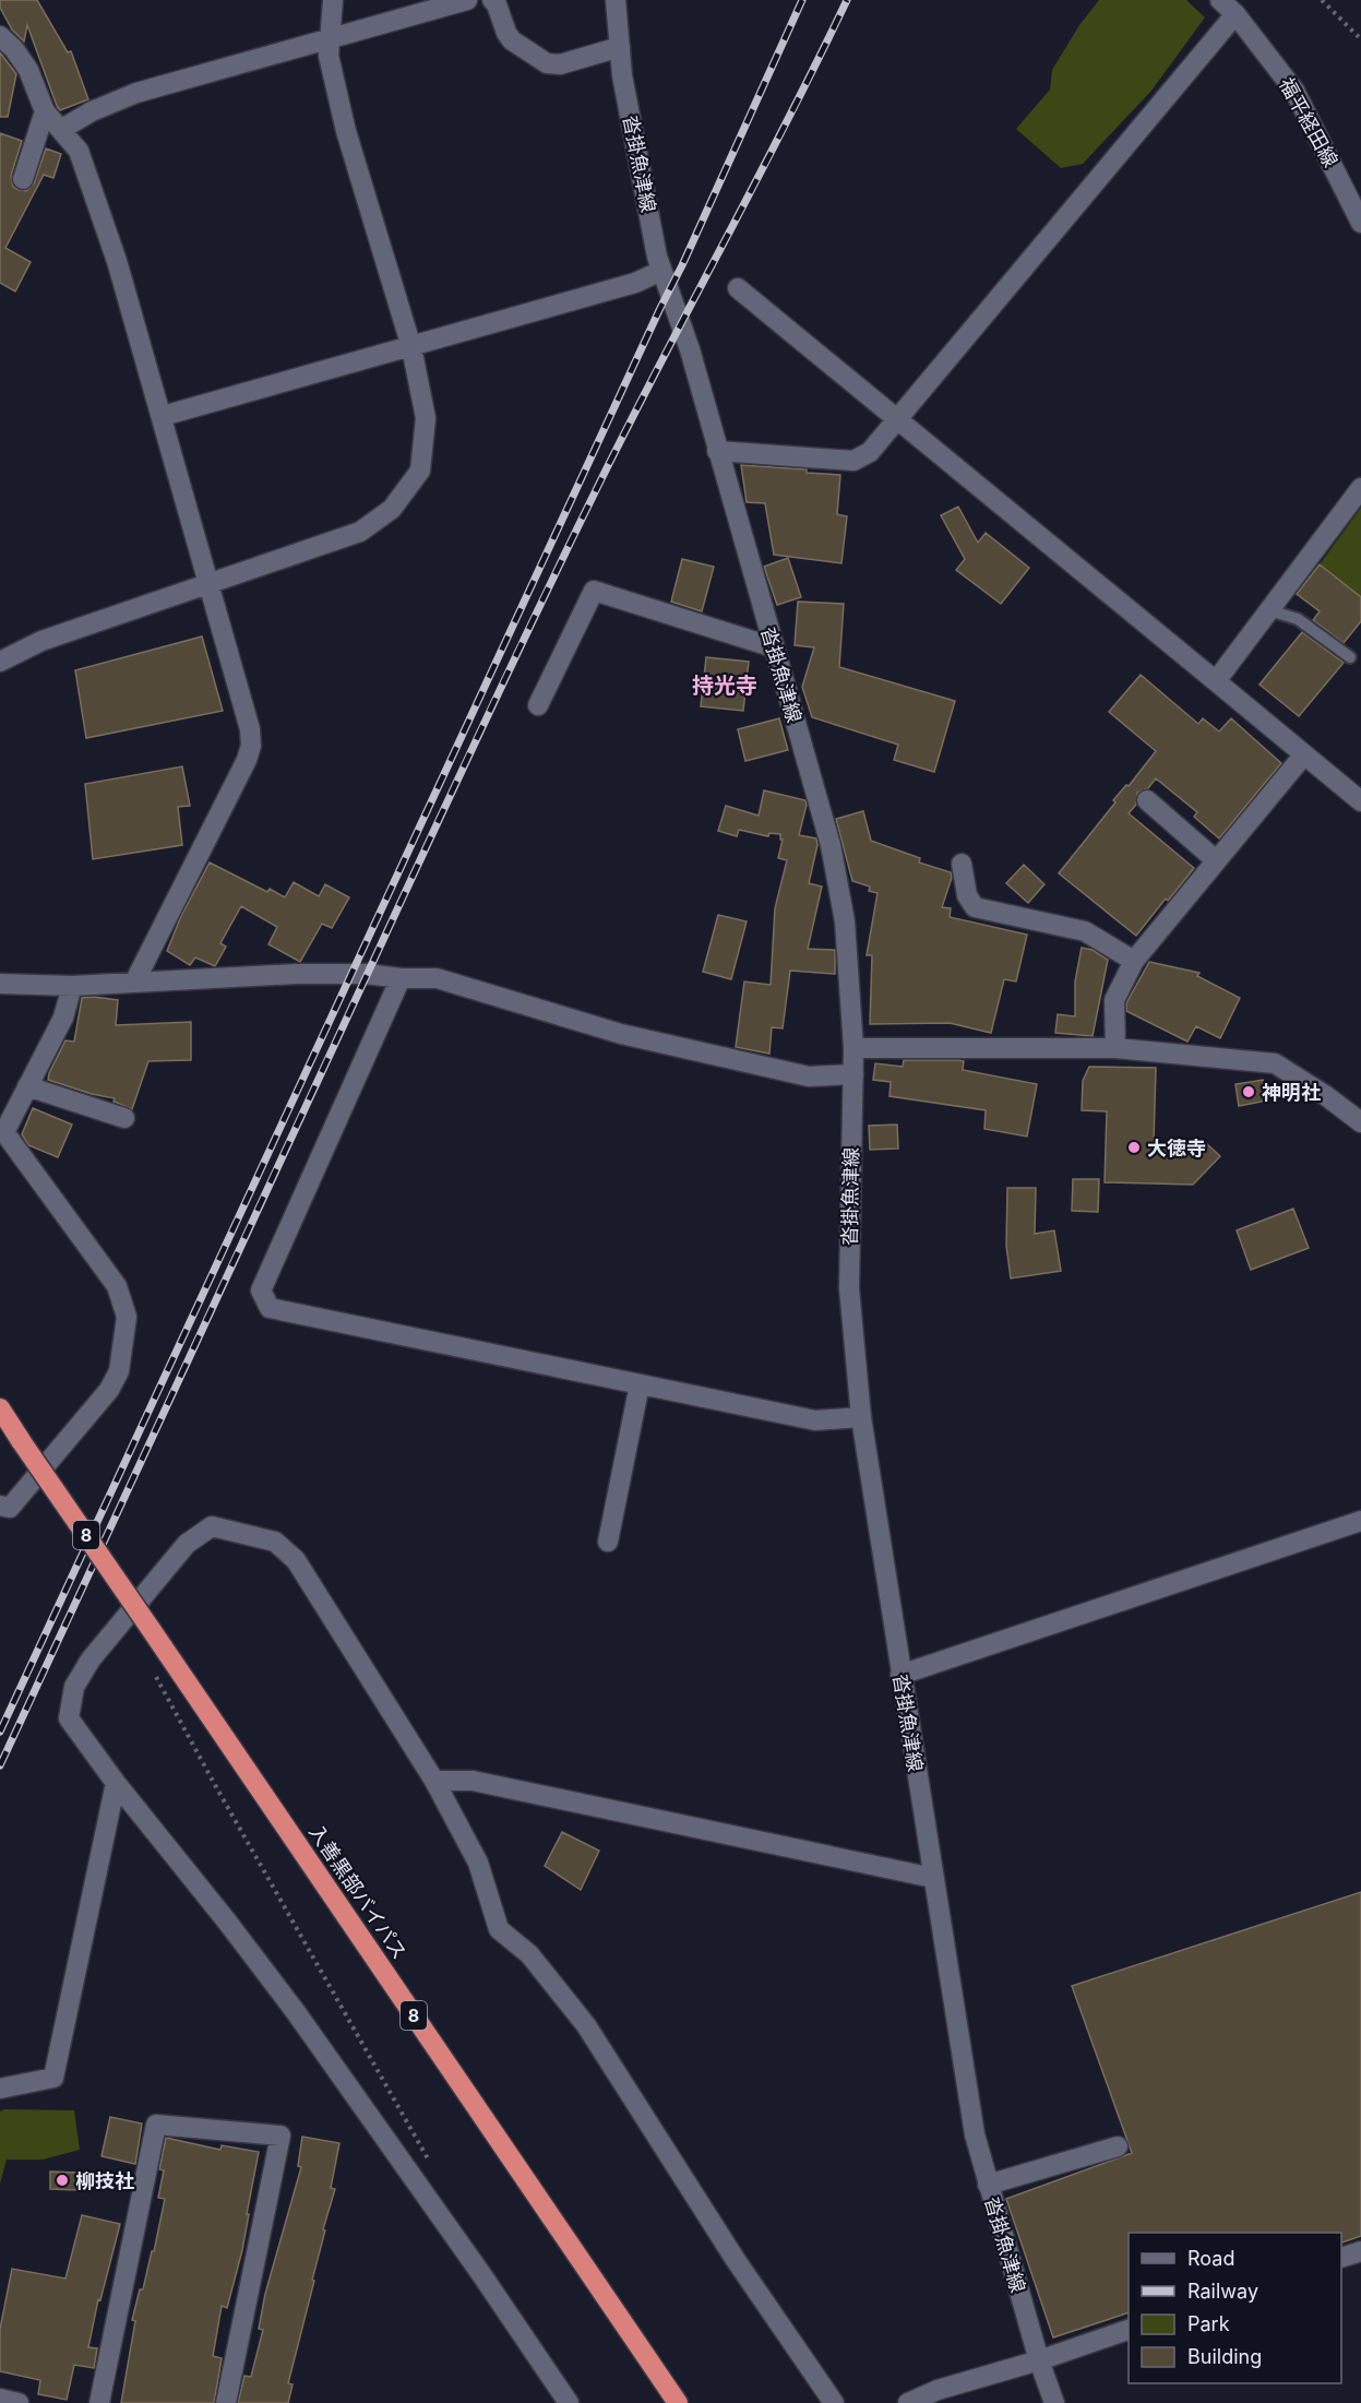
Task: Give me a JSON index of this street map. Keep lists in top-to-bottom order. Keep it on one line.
{"streets":{"highway":["8","入善黒部バイパス"],"street":["福平経田線","沓掛魚津線"]},"districts":["持光寺"],"places":["神明社","大徳寺","柳技社"],"legend":["Road","Railway","Park","Building"]}
